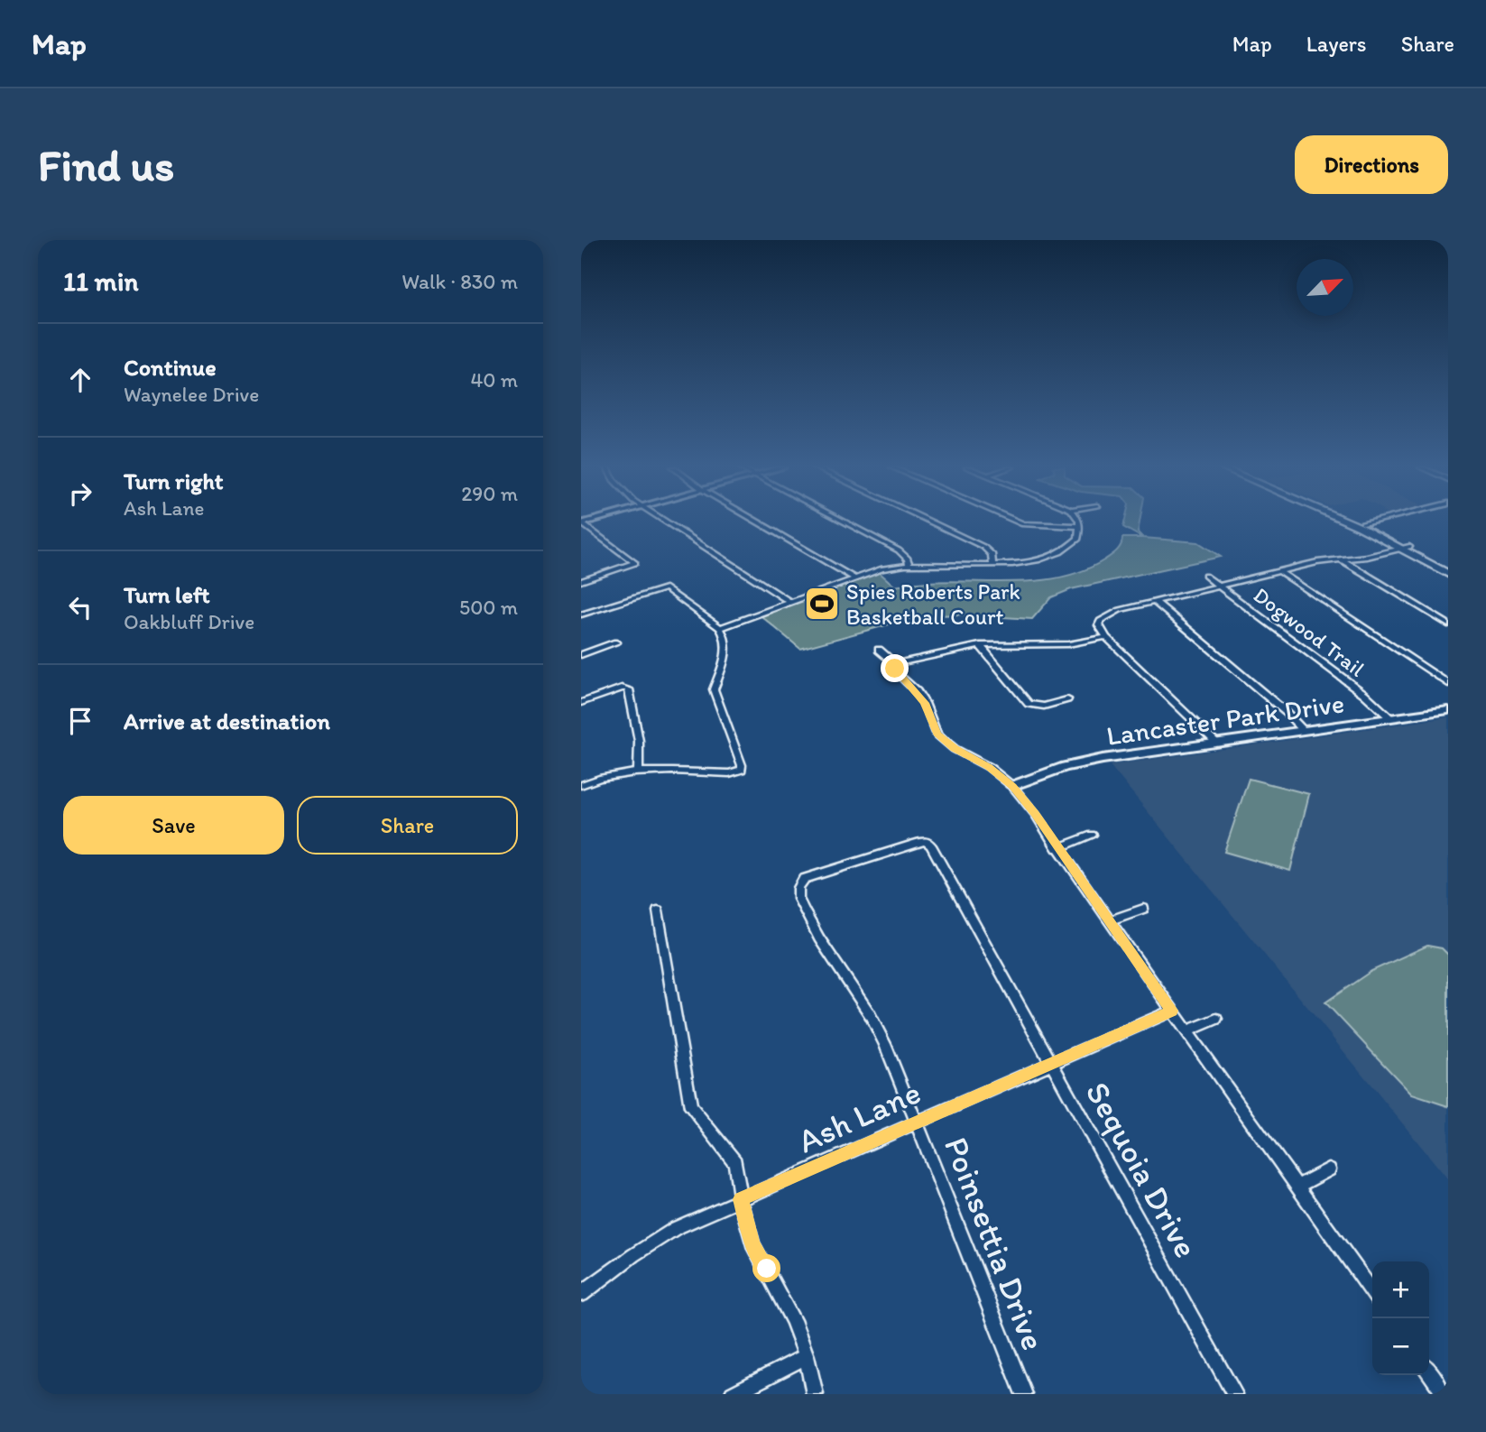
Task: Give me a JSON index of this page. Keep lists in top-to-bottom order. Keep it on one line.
{"streets":{"street":["Dogwood Trail","Lancaster Park Drive","Ash Lane","Sequoia Drive","Poinsettia Drive"]},"crossings":[["Dogwood Trail","Lancaster Park Drive"],["Ash Lane","Sequoia Drive"],["Ash Lane","Poinsettia Drive"],["Sequoia Drive","Poinsettia Drive"]],"places":{"sports":["Spies Roberts Park Basketball Court"]},"north":"top right","page":{"header":"Map","nav":["Map","Layers","Share"],"buttons":["Directions",["Save","Share"]],"title":"Find us","heading":["11 min","Walk · 830 m"],"list":[["Continue","Waynelee Drive","40 m"],["Turn right","Ash Lane","290 m"],["Turn left","Oakbluff Drive","500 m"],"Arrive at destination"],"map_buttons":["+","−"]}}
